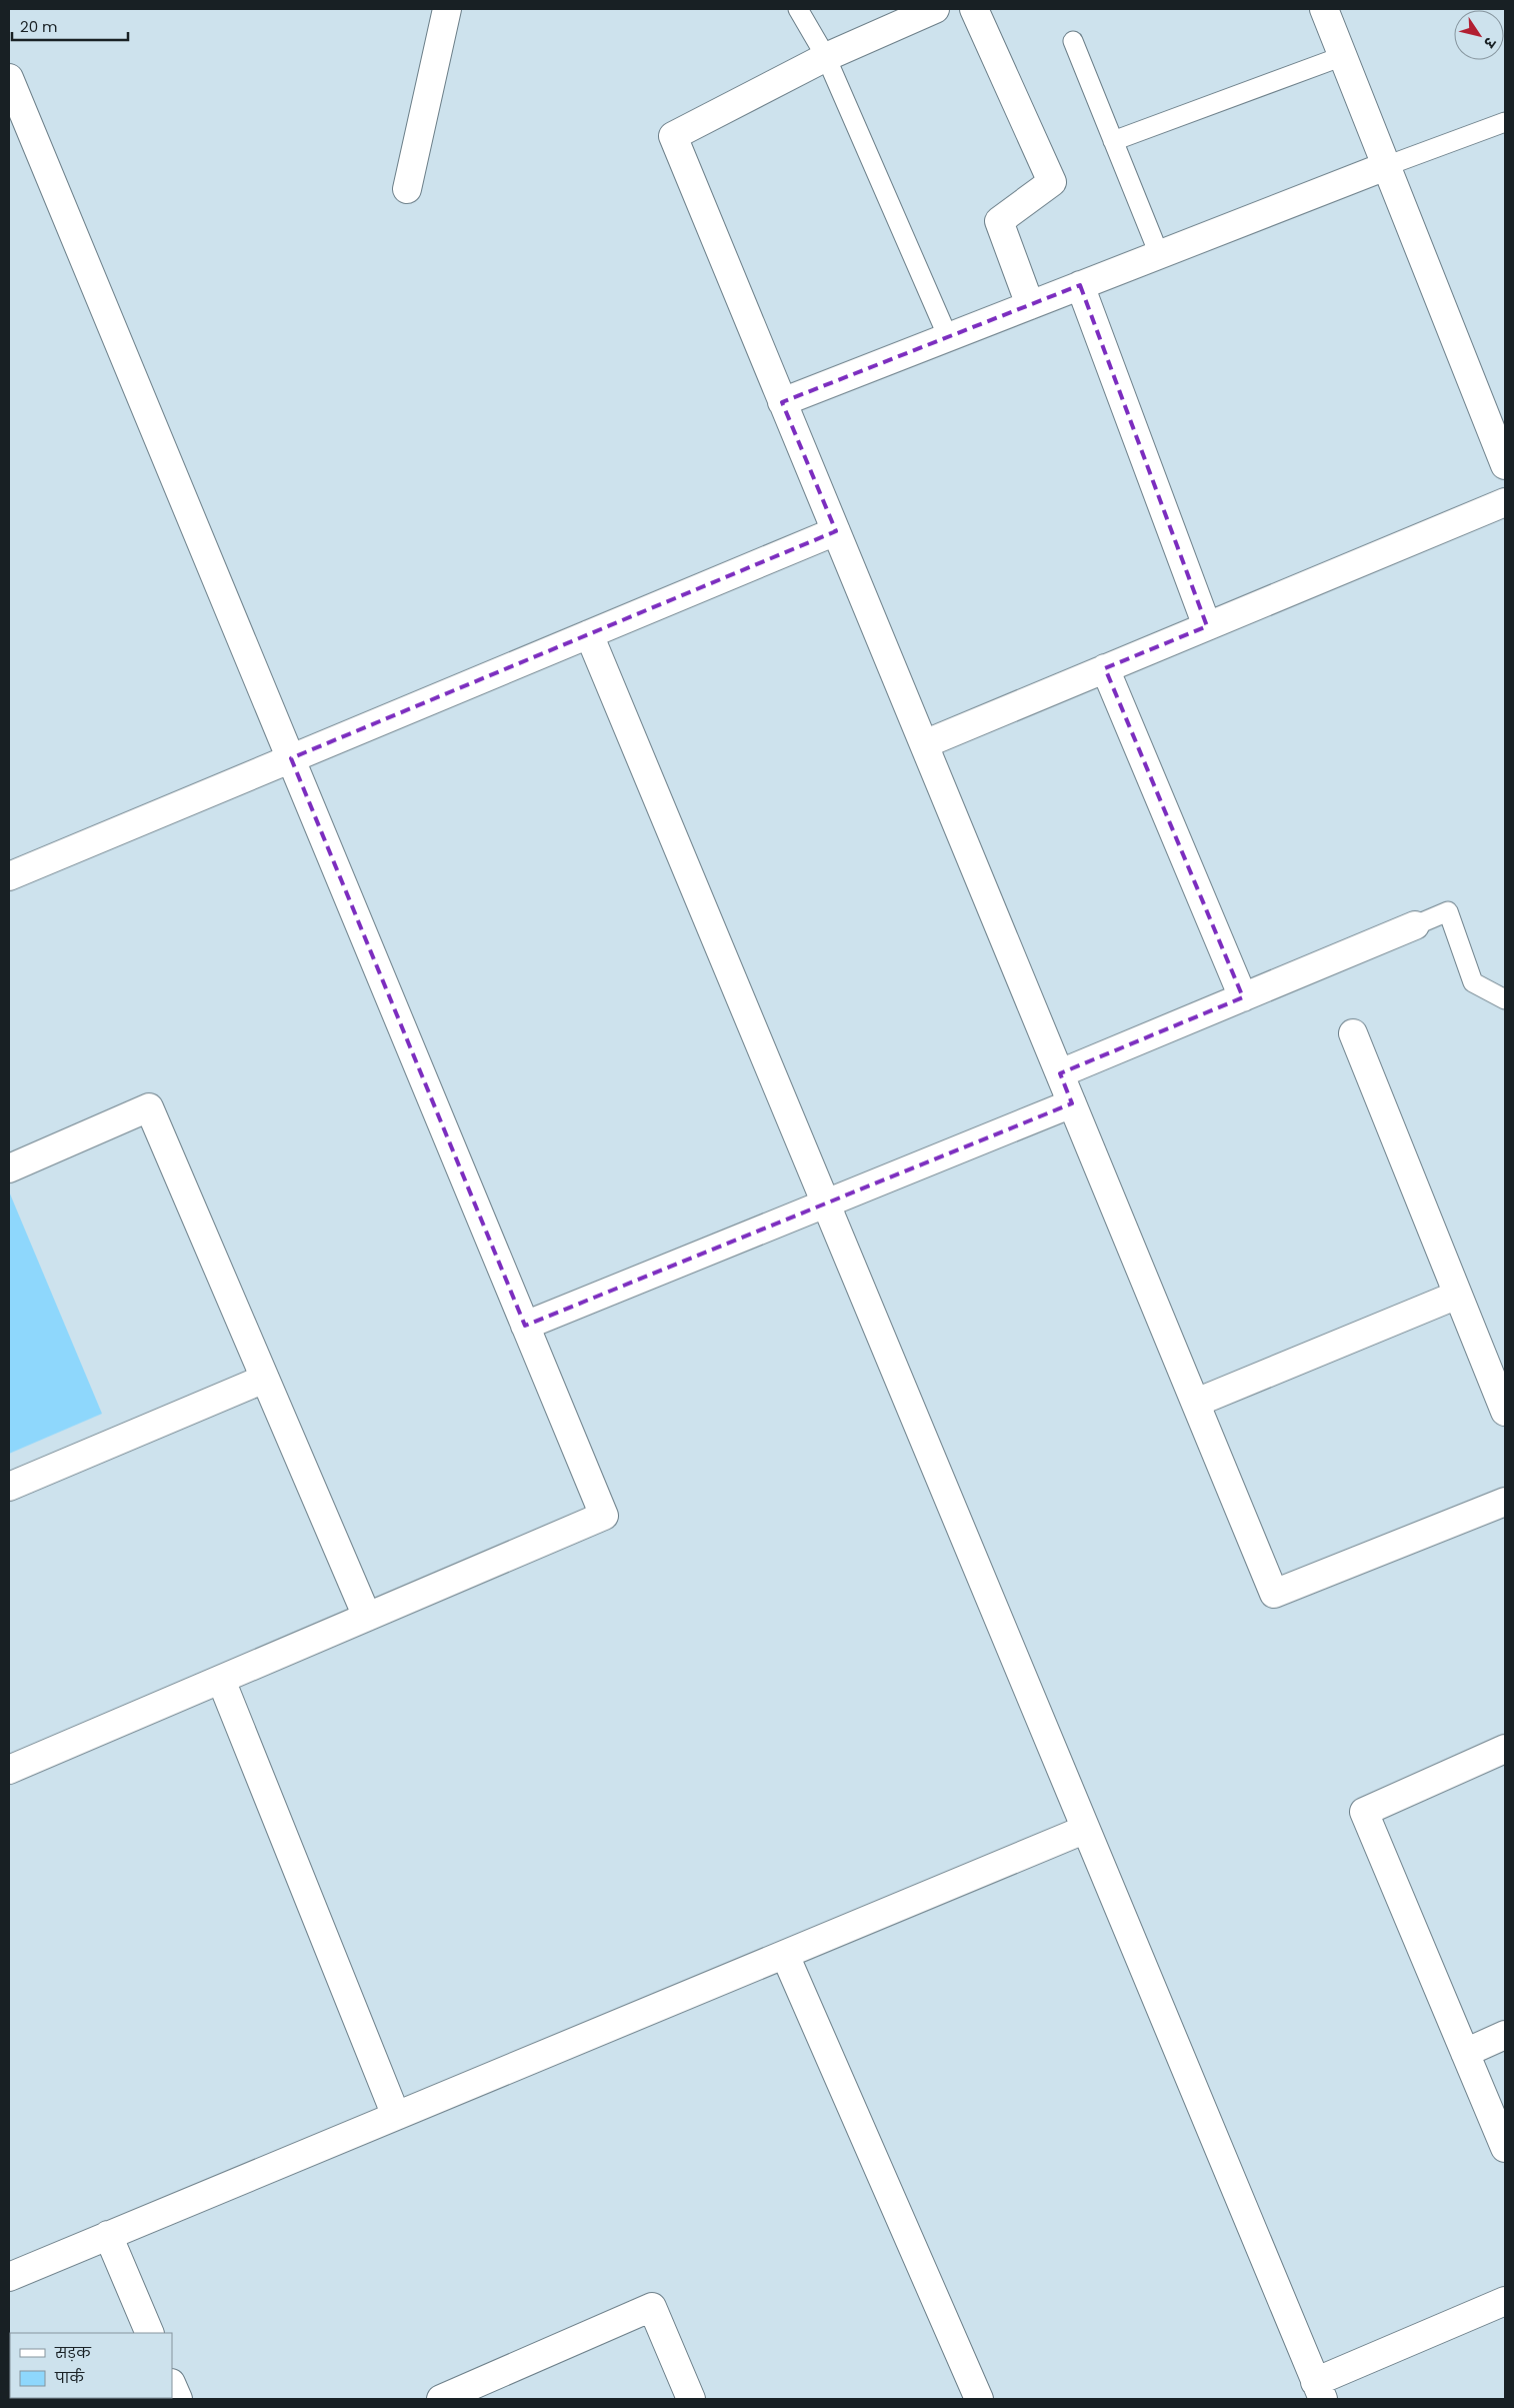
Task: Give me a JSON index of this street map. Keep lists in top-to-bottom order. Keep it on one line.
{"legend":["सड़क","पार्क"],"scale_bar":"20 m","north":"bottom right"}
